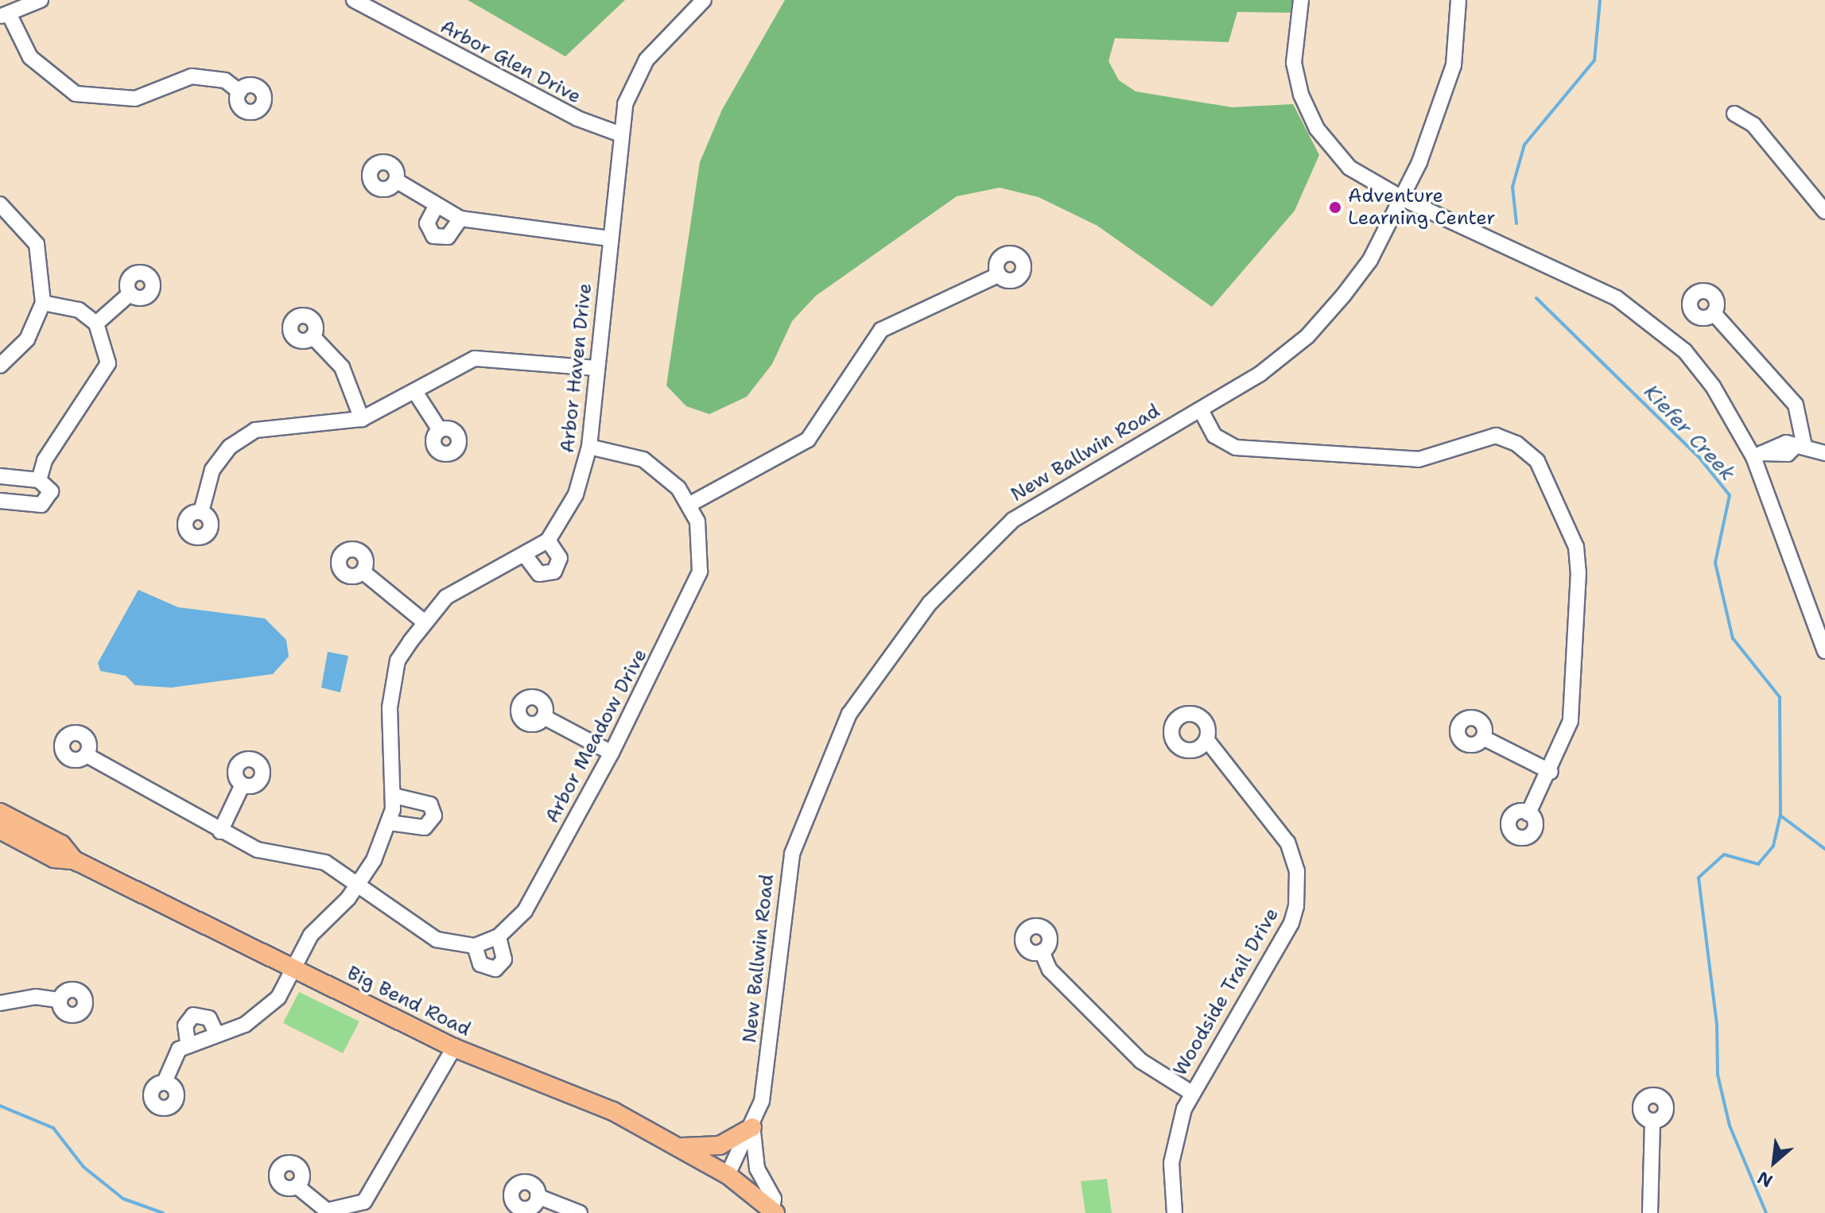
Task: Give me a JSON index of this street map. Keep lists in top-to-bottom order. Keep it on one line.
{"streets":{"main road":["Big Bend Road"],"street":["Arbor Glen Drive","Arbor Haven Drive","New Ballwin Road","Arbor Meadow Drive","Woodside Trail Drive"]},"crossings":[["Arbor Glen Drive","Arbor Haven Drive"],["Arbor Haven Drive","Arbor Meadow Drive"],["Arbor Haven Drive","Big Bend Road"],["New Ballwin Road","Big Bend Road"]],"water":["Kiefer Creek"],"places":["Adventure Learning Center"],"north":"bottom left"}
